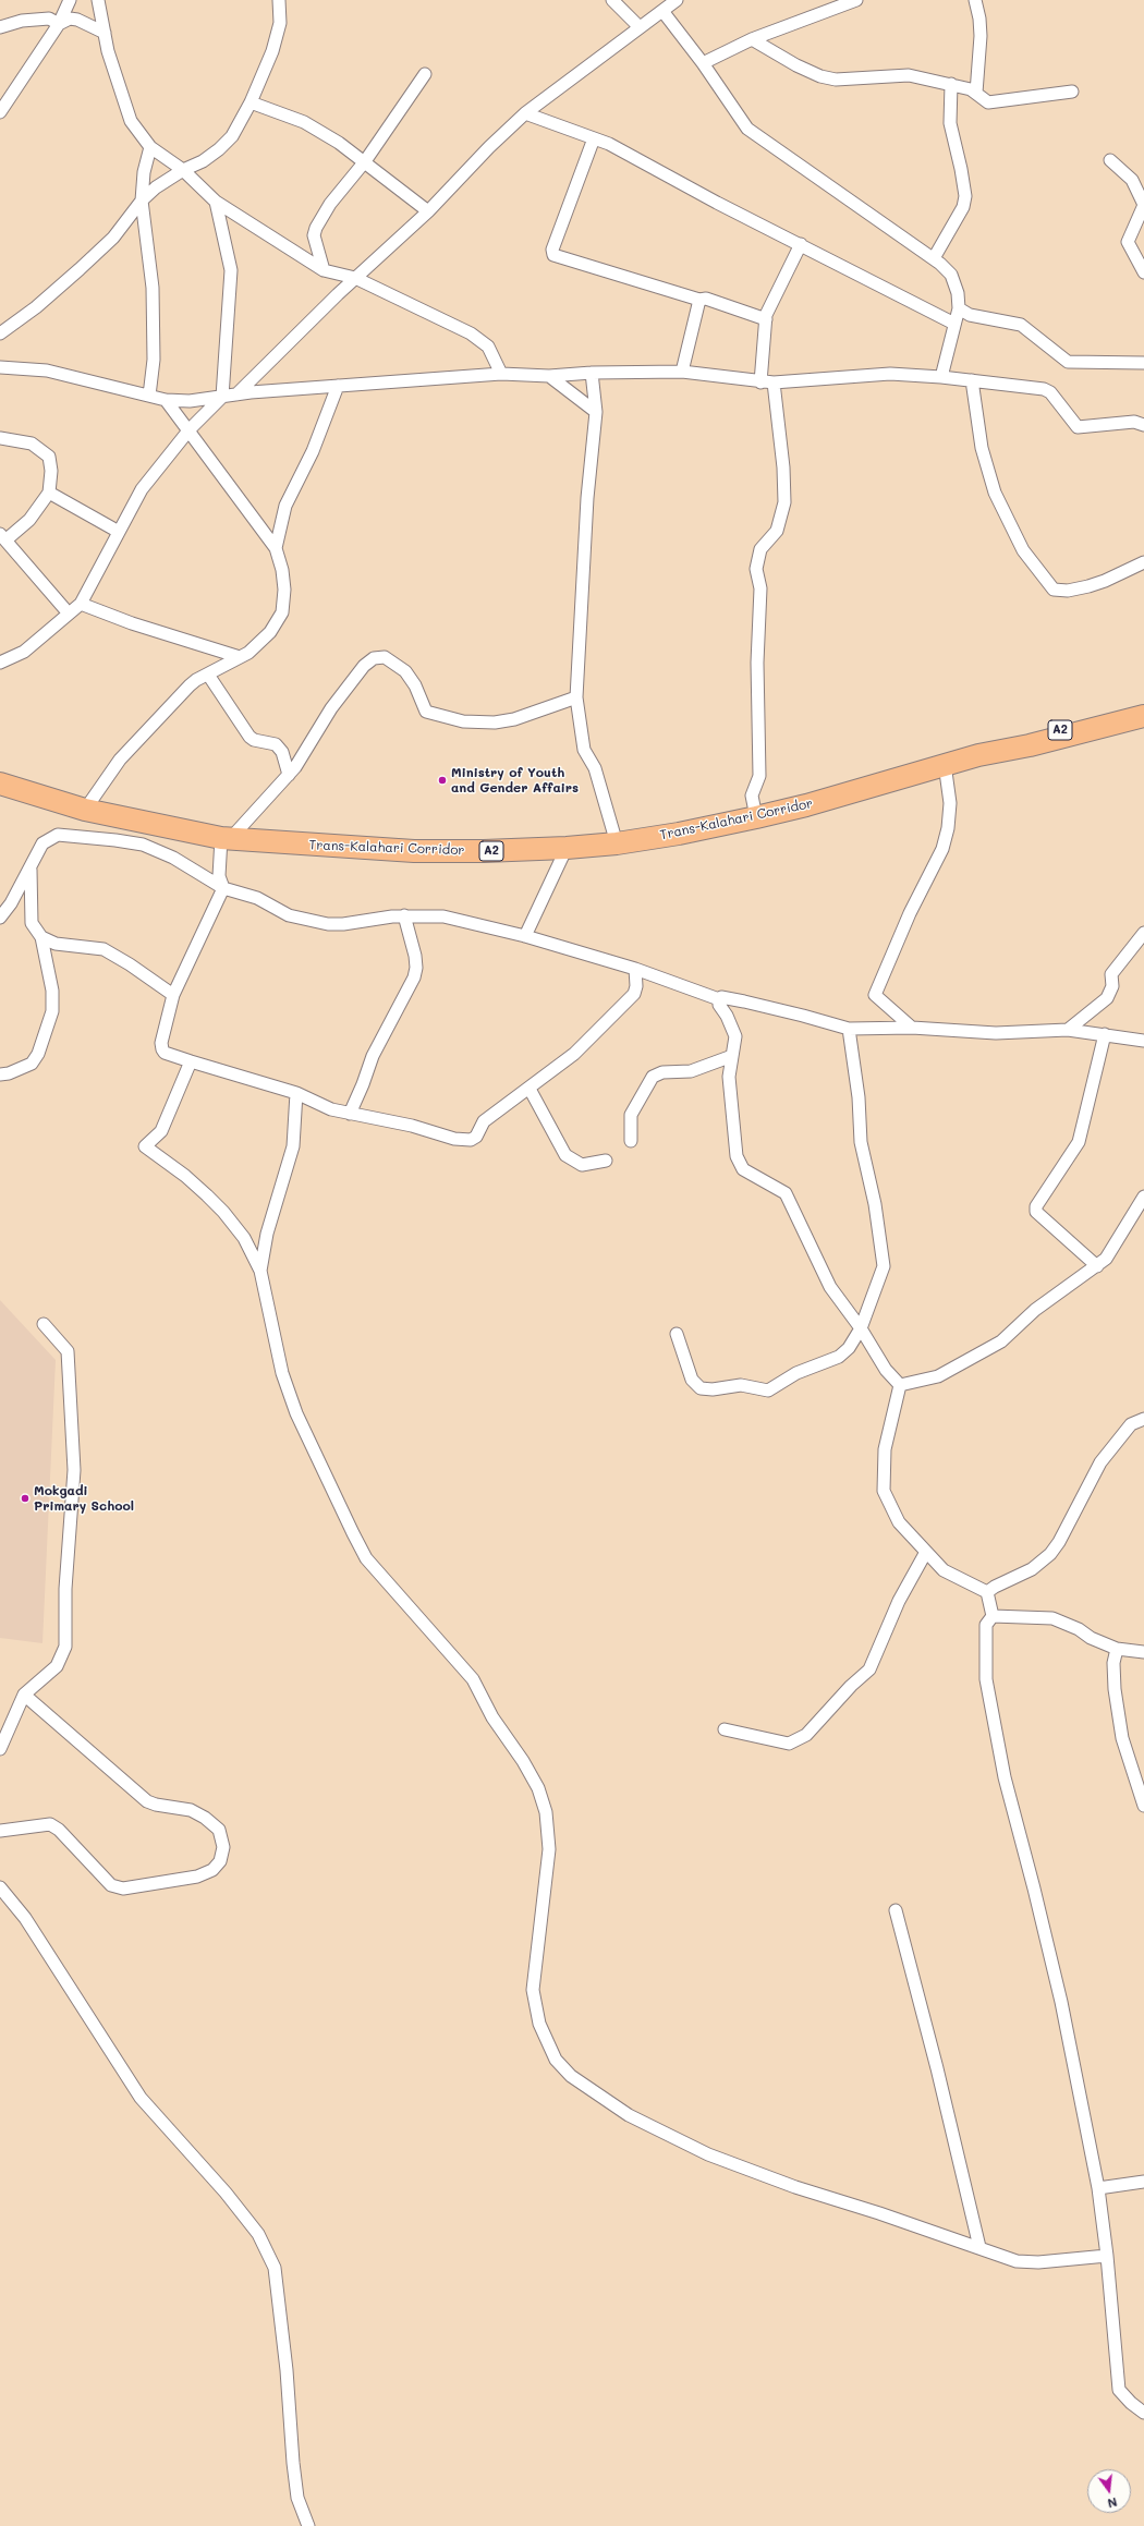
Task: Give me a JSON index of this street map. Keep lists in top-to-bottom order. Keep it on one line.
{"streets":{"highway":["A2","Trans-Kalahari Corridor"]},"places":["Ministry of Youth and Gender Affairs","Mokgadi Primary School"],"north":"bottom"}
